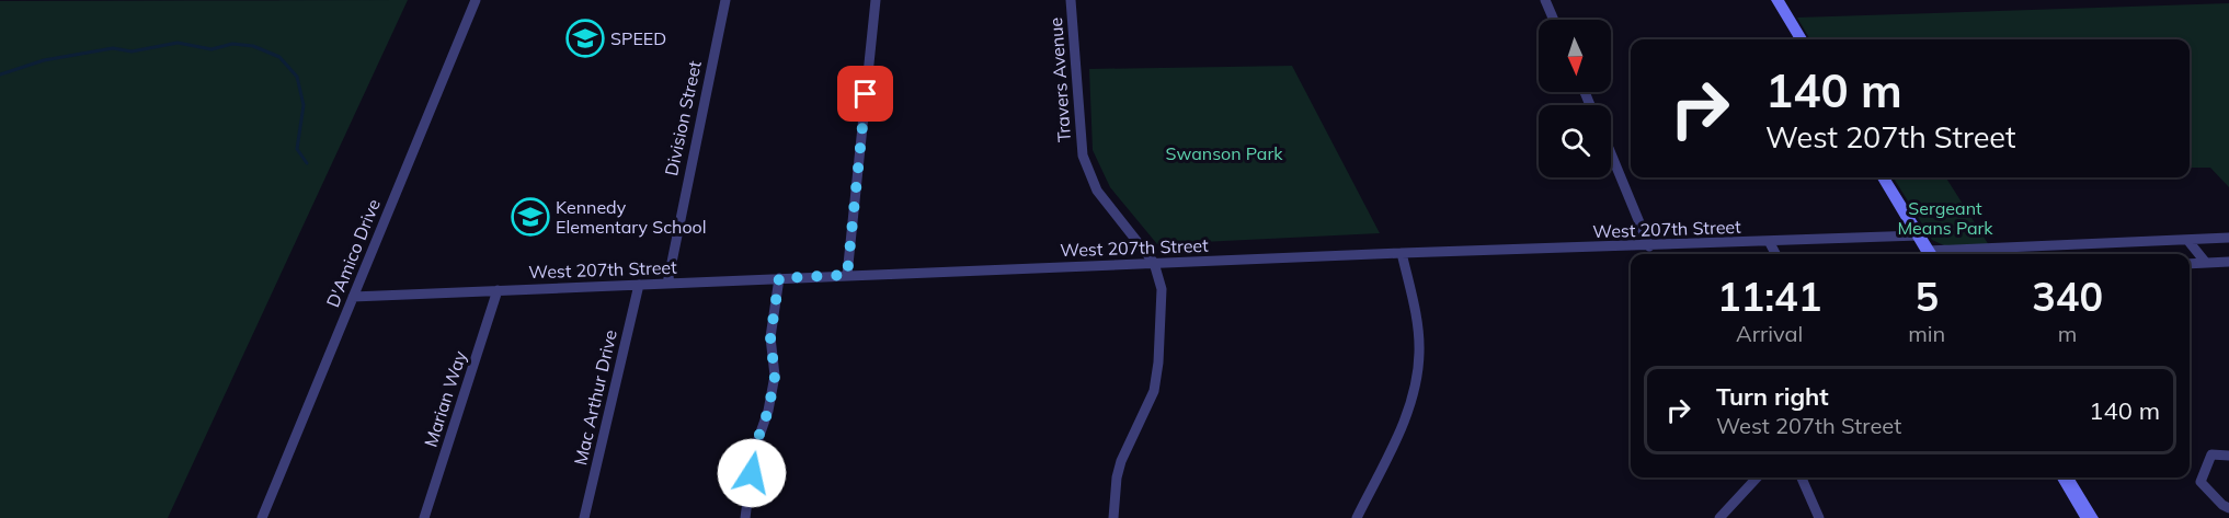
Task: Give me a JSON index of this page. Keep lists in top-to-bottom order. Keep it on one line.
{"streets":{"street":["Travers Avenue","Division Street","West 207th Street","D'Amico Drive","Mac Arthur Drive","Marian Way"]},"crossings":[["Travers Avenue","West 207th Street"],["Division Street","West 207th Street"],["West 207th Street","D'Amico Drive"],["West 207th Street","Mac Arthur Drive"],["West 207th Street","Marian Way"]],"parks":["Swanson Park","Sergeant Means Park"],"places":{"school or university":["SPEED","Kennedy Elementary School"]},"north":"bottom","page":{"turn":["140 m","West 207th Street"],"eta":["11:41","Arrival","5","min","340","m"],"list":[{"name":"Turn right","note":"West 207th Street","value":"140 m"}]}}
